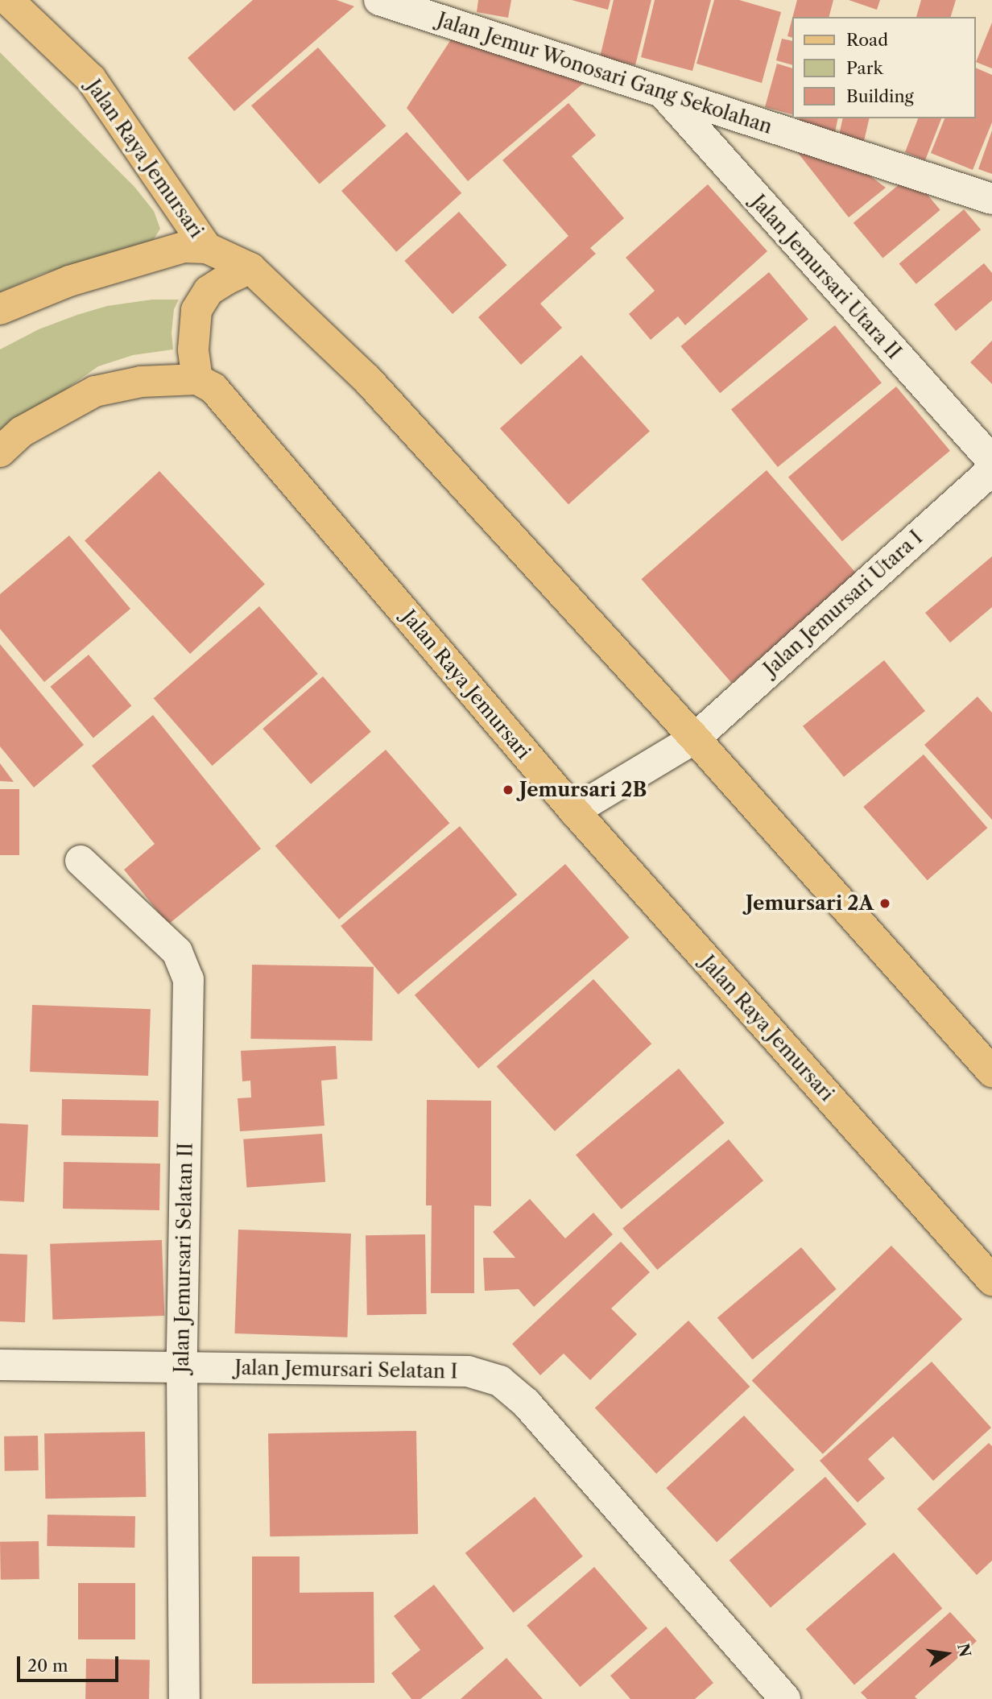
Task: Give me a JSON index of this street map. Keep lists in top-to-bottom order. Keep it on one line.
{"streets":{"main road":["Jalan Raya Jemursari"],"street":["Jalan Jemur Wonosari Gang Sekolahan","Jalan Jemursari Utara II","Jalan Jemursari Utara I","Jalan Jemursari Selatan II","Jalan Jemursari Selatan I"]},"crossings":[["Jalan Jemur Wonosari Gang Sekolahan","Jalan Jemursari Utara II"],["Jalan Raya Jemursari","Jalan Jemursari Utara I"],["Jalan Jemursari Selatan II","Jalan Jemursari Selatan I"]],"places":["Jemursari 2B","Jemursari 2A"],"legend":["Road","Park","Building"],"scale_bar":"20 m","north":"right"}
